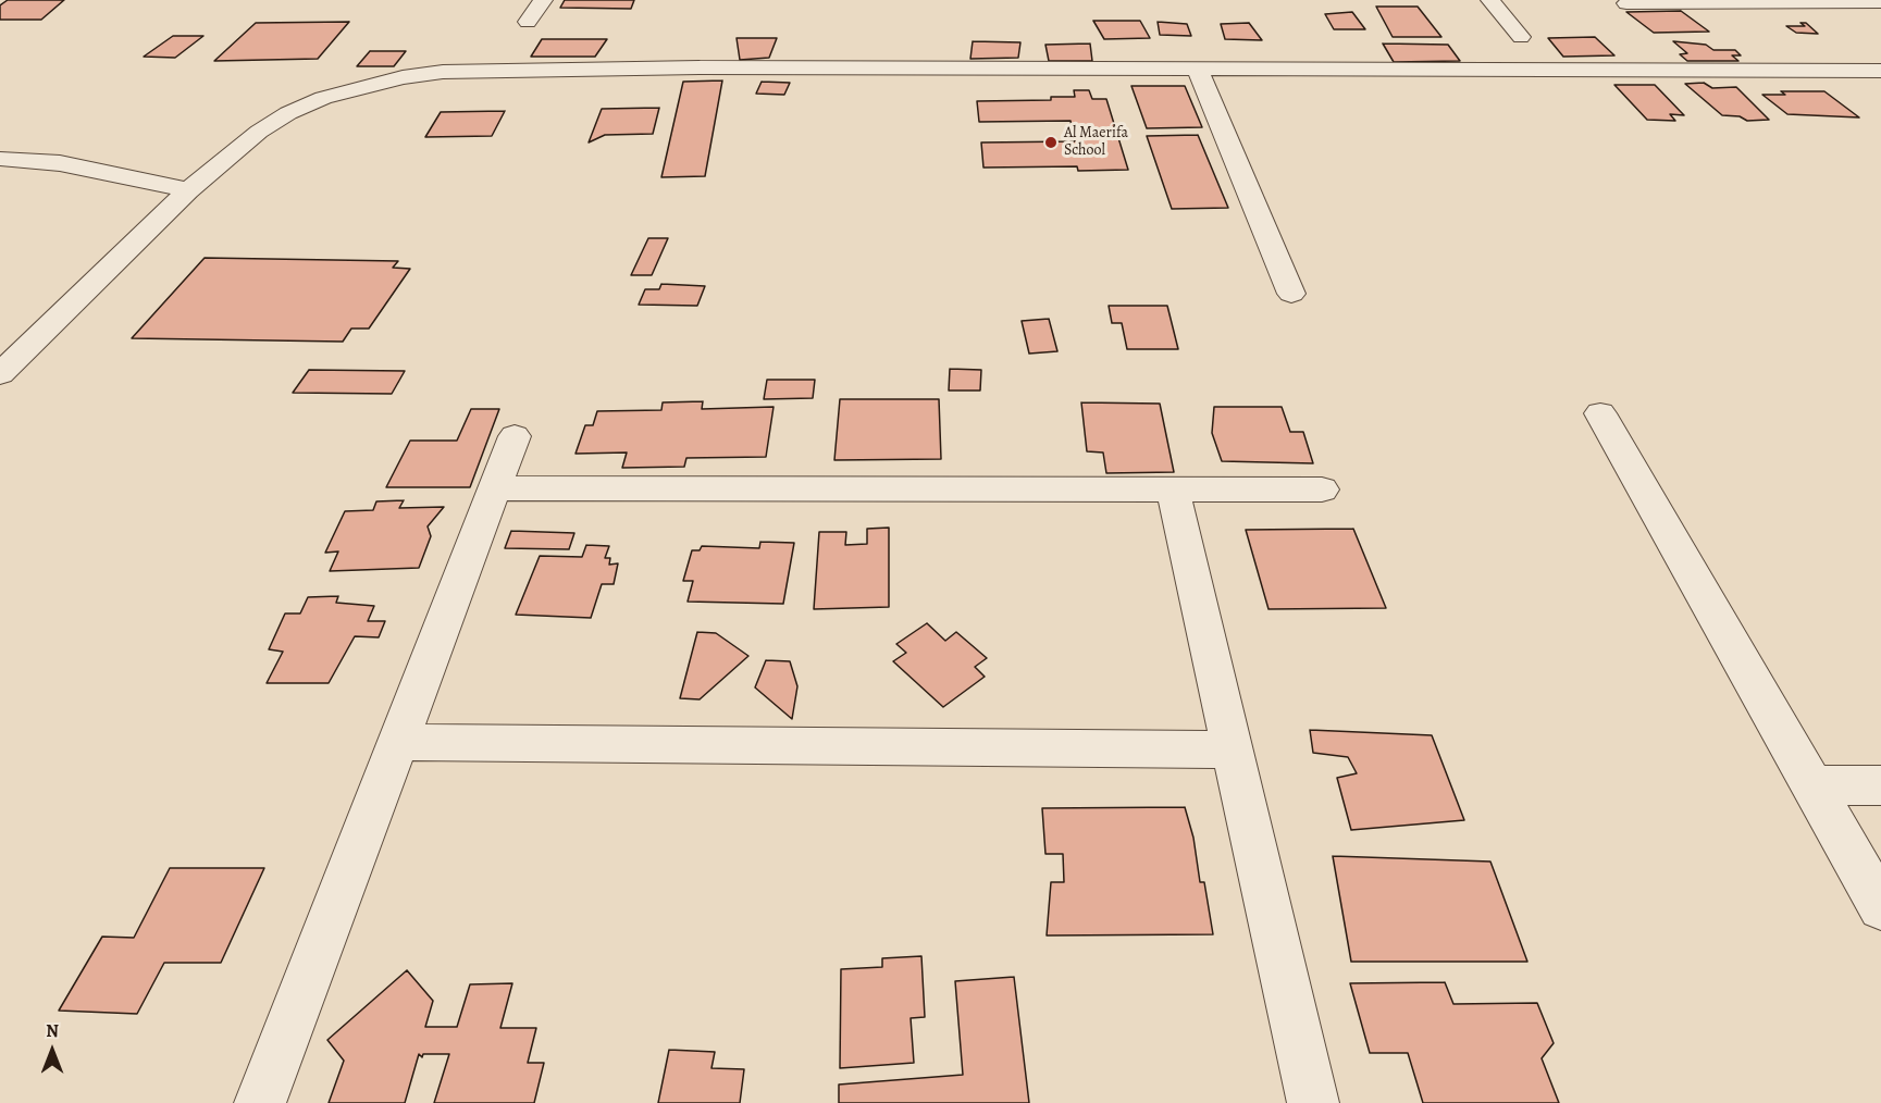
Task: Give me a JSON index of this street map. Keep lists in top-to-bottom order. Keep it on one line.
{"places":["Al Maerifa School"],"north":"top"}
